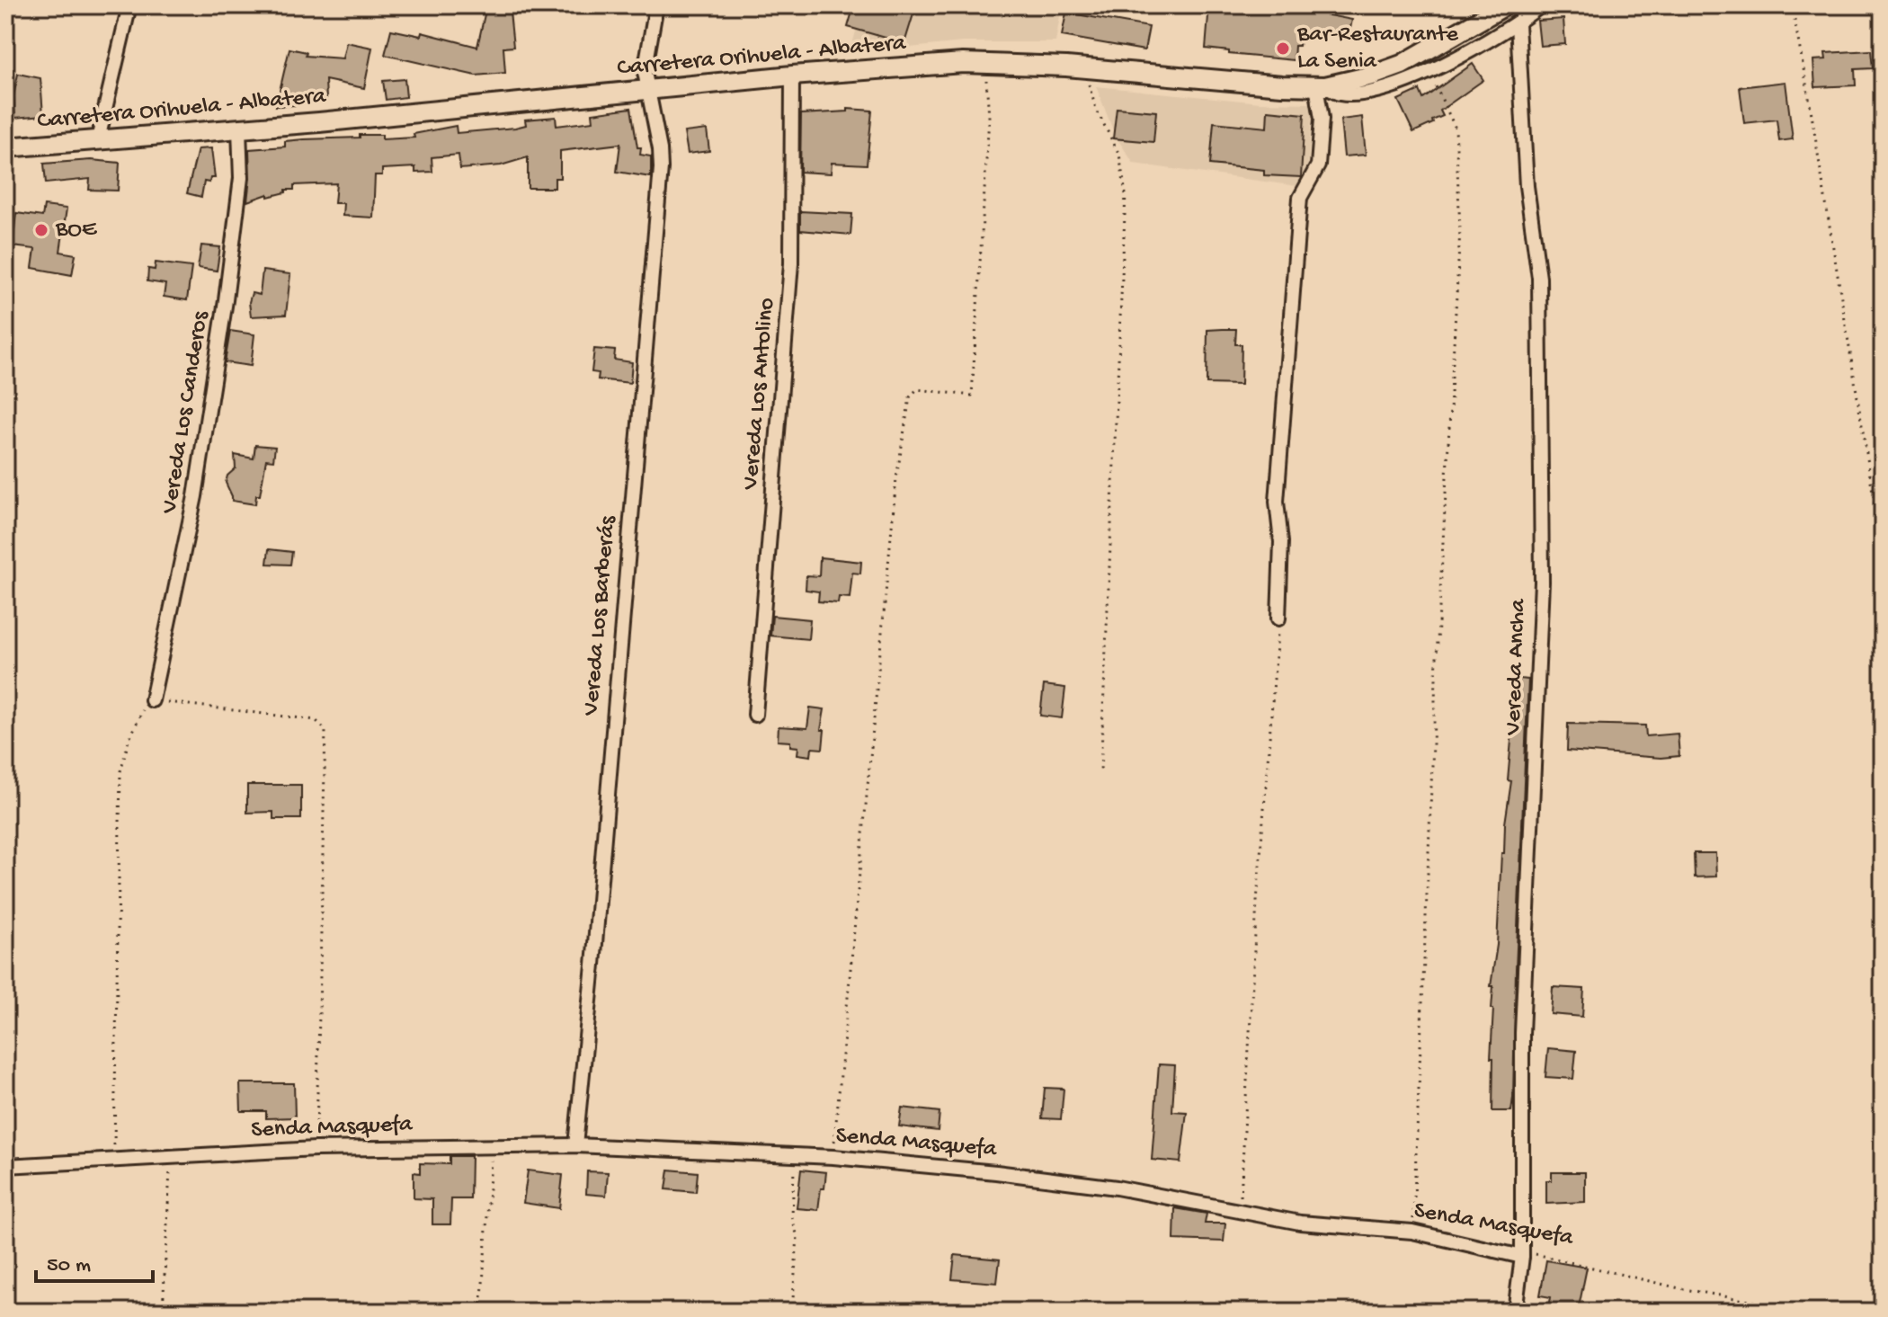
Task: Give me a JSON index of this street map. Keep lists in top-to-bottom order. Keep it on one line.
{"streets":{"main road":["Carretera Orihuela - Albatera"],"street":["Vereda Los Antolino","Vereda Los Canderos","Vereda Los Barberás","Vereda Ancha","Senda Masquefa"]},"crossings":[["Carretera Orihuela - Albatera","Vereda Los Antolino"],["Carretera Orihuela - Albatera","Vereda Los Canderos"],["Carretera Orihuela - Albatera","Vereda Los Barberás"],["Vereda Los Barberás","Senda Masquefa"],["Vereda Ancha","Senda Masquefa"]],"places":["Bar-Restaurante La Senia","BOE"],"scale_bar":"50 m"}
